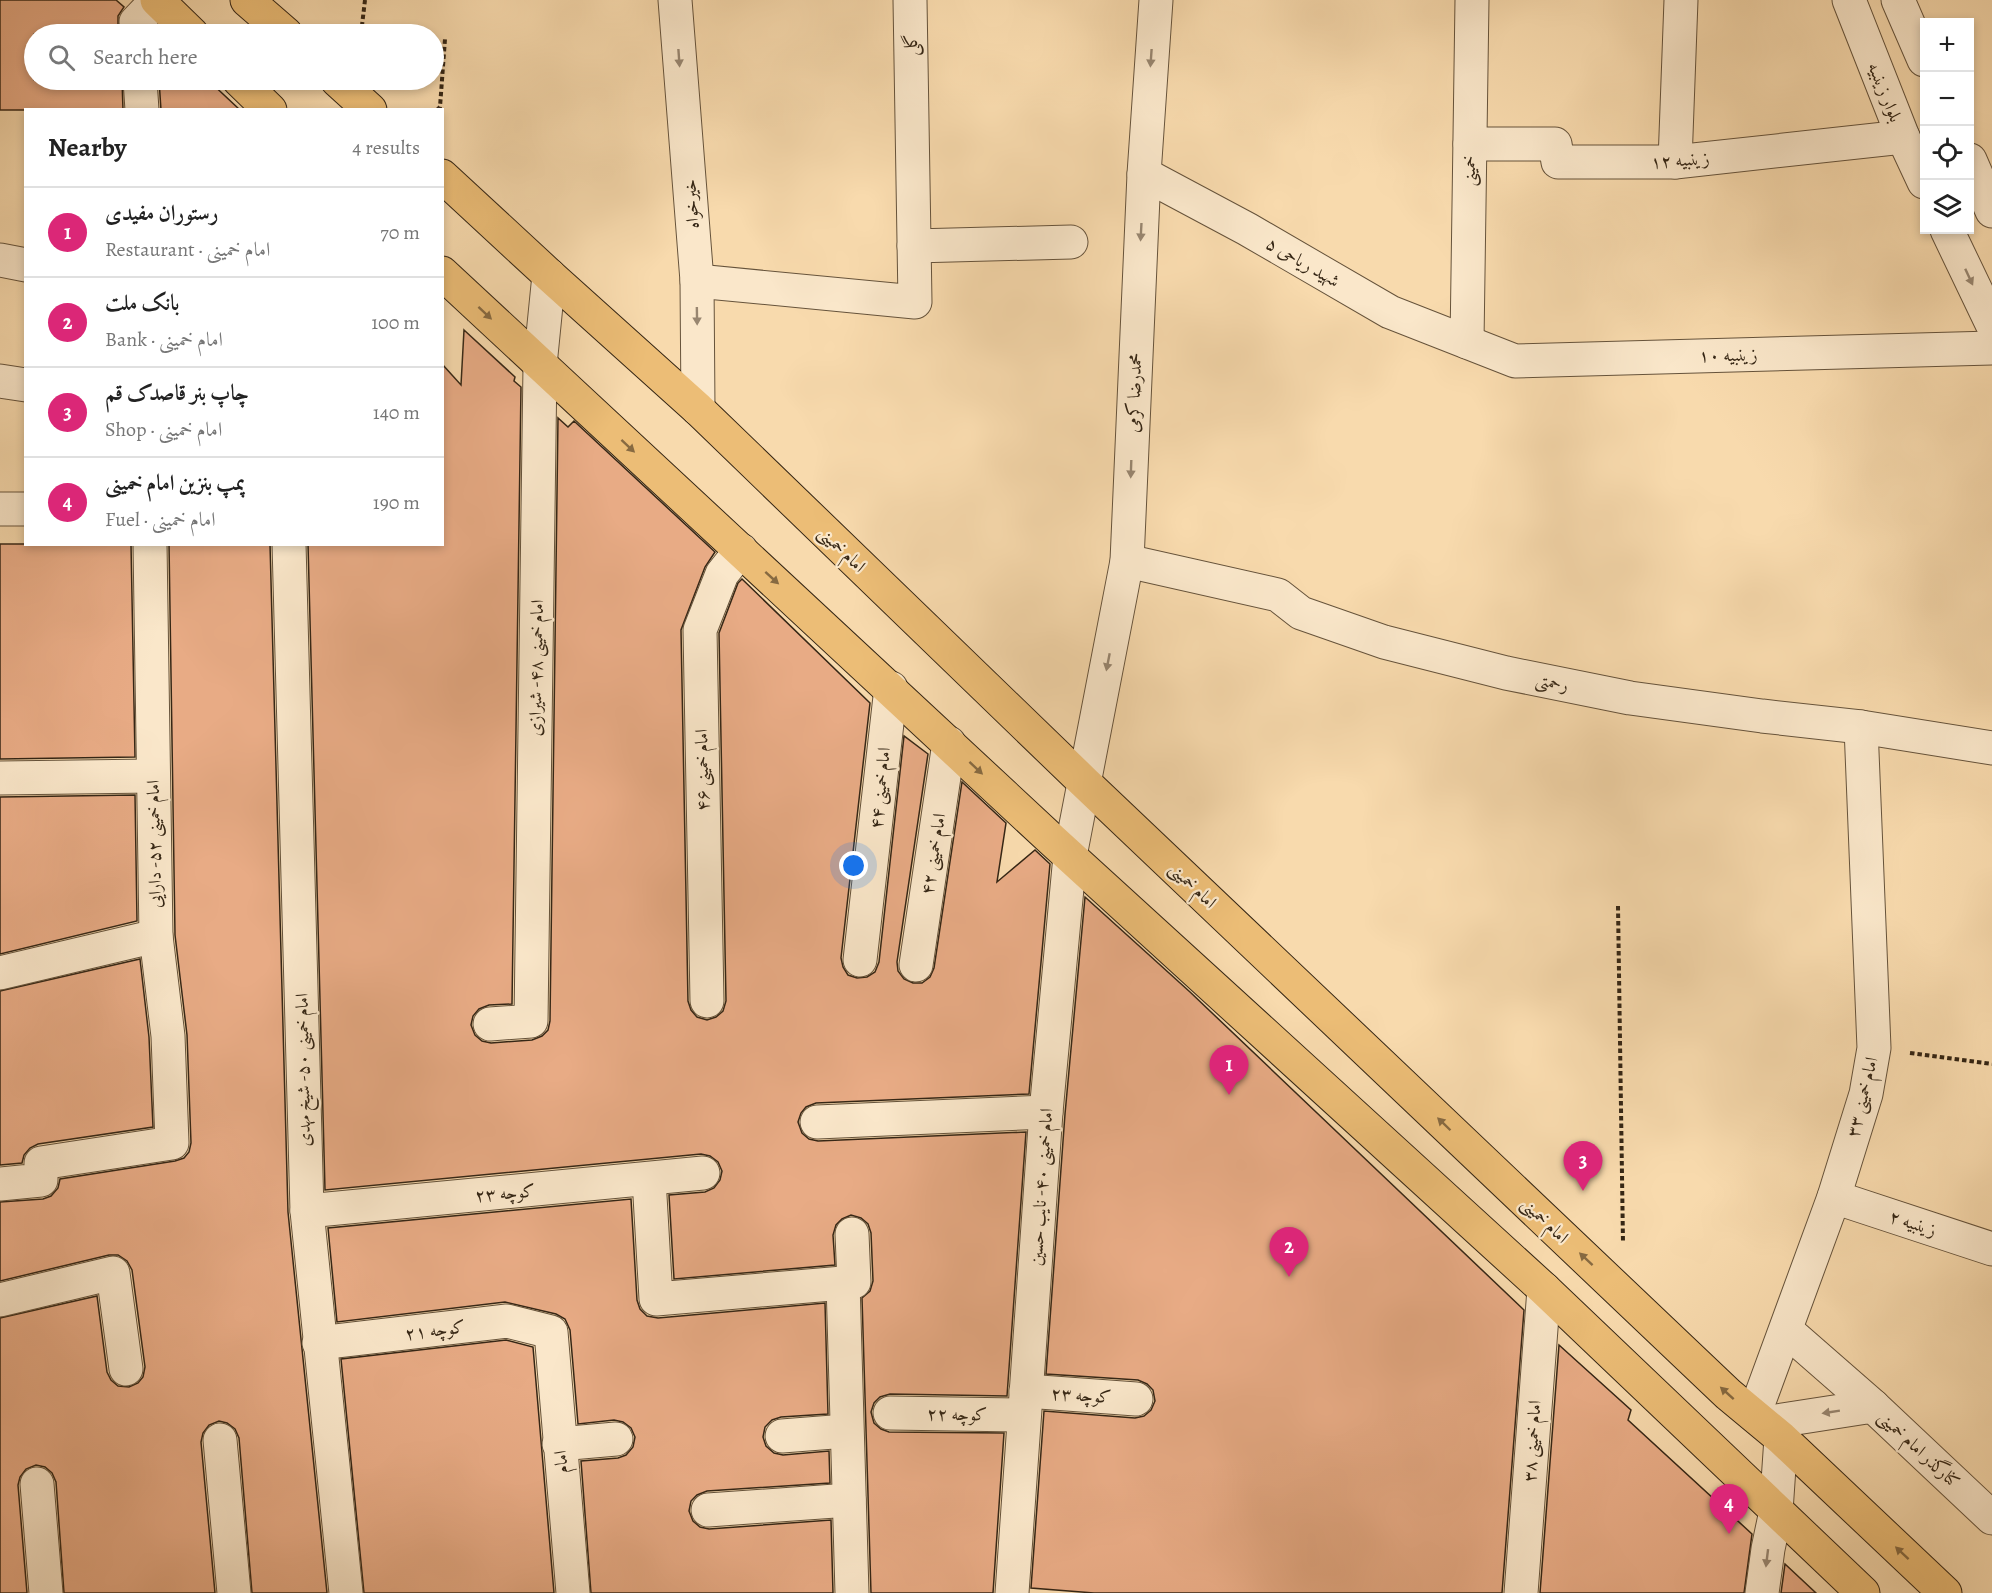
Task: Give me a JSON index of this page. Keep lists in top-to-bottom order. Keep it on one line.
{"streets":{"main road":["امام خمینی"],"street":["گلی","بلوار زینبیه","زینبیه ۱۲","خمینی","خیرخواه","۵ شهید ریاحی","زینبیه ۱۰","محمدرضا کرمی","امام خمینی ۴۸- شیرازی","رحمتی","امام خمینی ۴۶","امام خمینی ۴۴","امام خمینی ۵۲- دارایی","امام خمینی ۴۲","امام خمینی ۵۰- شیخ مهدی","امام خمینی ۳۳","امام خمینی ۴۰- نایب حسین","کوچه ۲۳","زینبیه ۲","کوچه ۲۱","کوچه ۲۲","امام خمینی ۳۸","کنارگذر امام خمینی","امام"]},"crossings":[["گلی","خیرخواه"],["بلوار زینبیه","زینبیه ۱۲"],["زینبیه ۱۲","خمینی"],["خمینی","۵ شهید ریاحی"],["خمینی","زینبیه ۱۰"],["خیرخواه","امام خمینی"],["۵ شهید ریاحی","زینبیه ۱۰"],["۵ شهید ریاحی","محمدرضا کرمی"],["محمدرضا کرمی","امام خمینی"],["محمدرضا کرمی","رحمتی"],["محمدرضا کرمی","امام خمینی ۴۰- نایب حسین"],["امام خمینی","امام خمینی ۴۸- شیرازی"],["امام خمینی","امام خمینی ۳۳"],["امام خمینی","امام خمینی ۴۰- نایب حسین"],["امام خمینی","کنارگذر امام خمینی"],["رحمتی","امام خمینی ۳۳"],["امام خمینی ۵۰- شیخ مهدی","کوچه ۲۳"],["امام خمینی ۵۰- شیخ مهدی","کوچه ۲۱"],["امام خمینی ۳۳","زینبیه ۲"],["امام خمینی ۳۳","کنارگذر امام خمینی"],["امام خمینی ۴۰- نایب حسین","کوچه ۲۳"],["امام خمینی ۴۰- نایب حسین","کوچه ۲۲"],["کوچه ۲۳","کوچه ۲۲"],["کوچه ۲۱","امام"]],"one_way":["خیرخواه","محمدرضا کرمی"],"page":{"map_buttons":["+","−"],"search":"Search here","heading":["Nearby","4 results"],"list":[{"mark":"1","name":"رستوران مفیدی","note":"Restaurant · امام خمینی","value":"70 m"},{"mark":"2","name":"بانک ملت","note":"Bank · امام خمینی","value":"100 m"},{"mark":"3","name":"چاپ بنر قاصدک قم","note":"Shop · امام خمینی","value":"140 m"},{"mark":"4","name":"پمپ بنزین امام خمینی","note":"Fuel · امام خمینی","value":"190 m"}],"pins":["1","3","2","4"]}}
